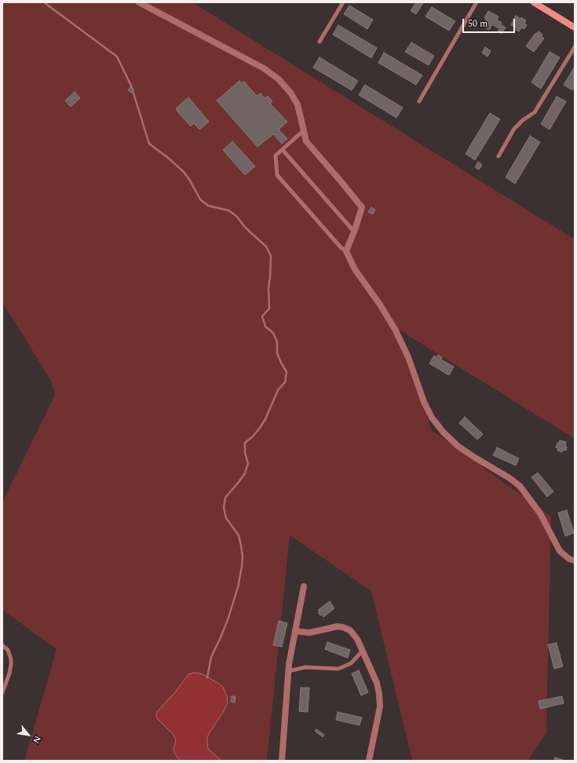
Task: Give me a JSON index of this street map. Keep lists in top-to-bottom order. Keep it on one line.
{"scale_bar":"50 m","north":"bottom right"}
